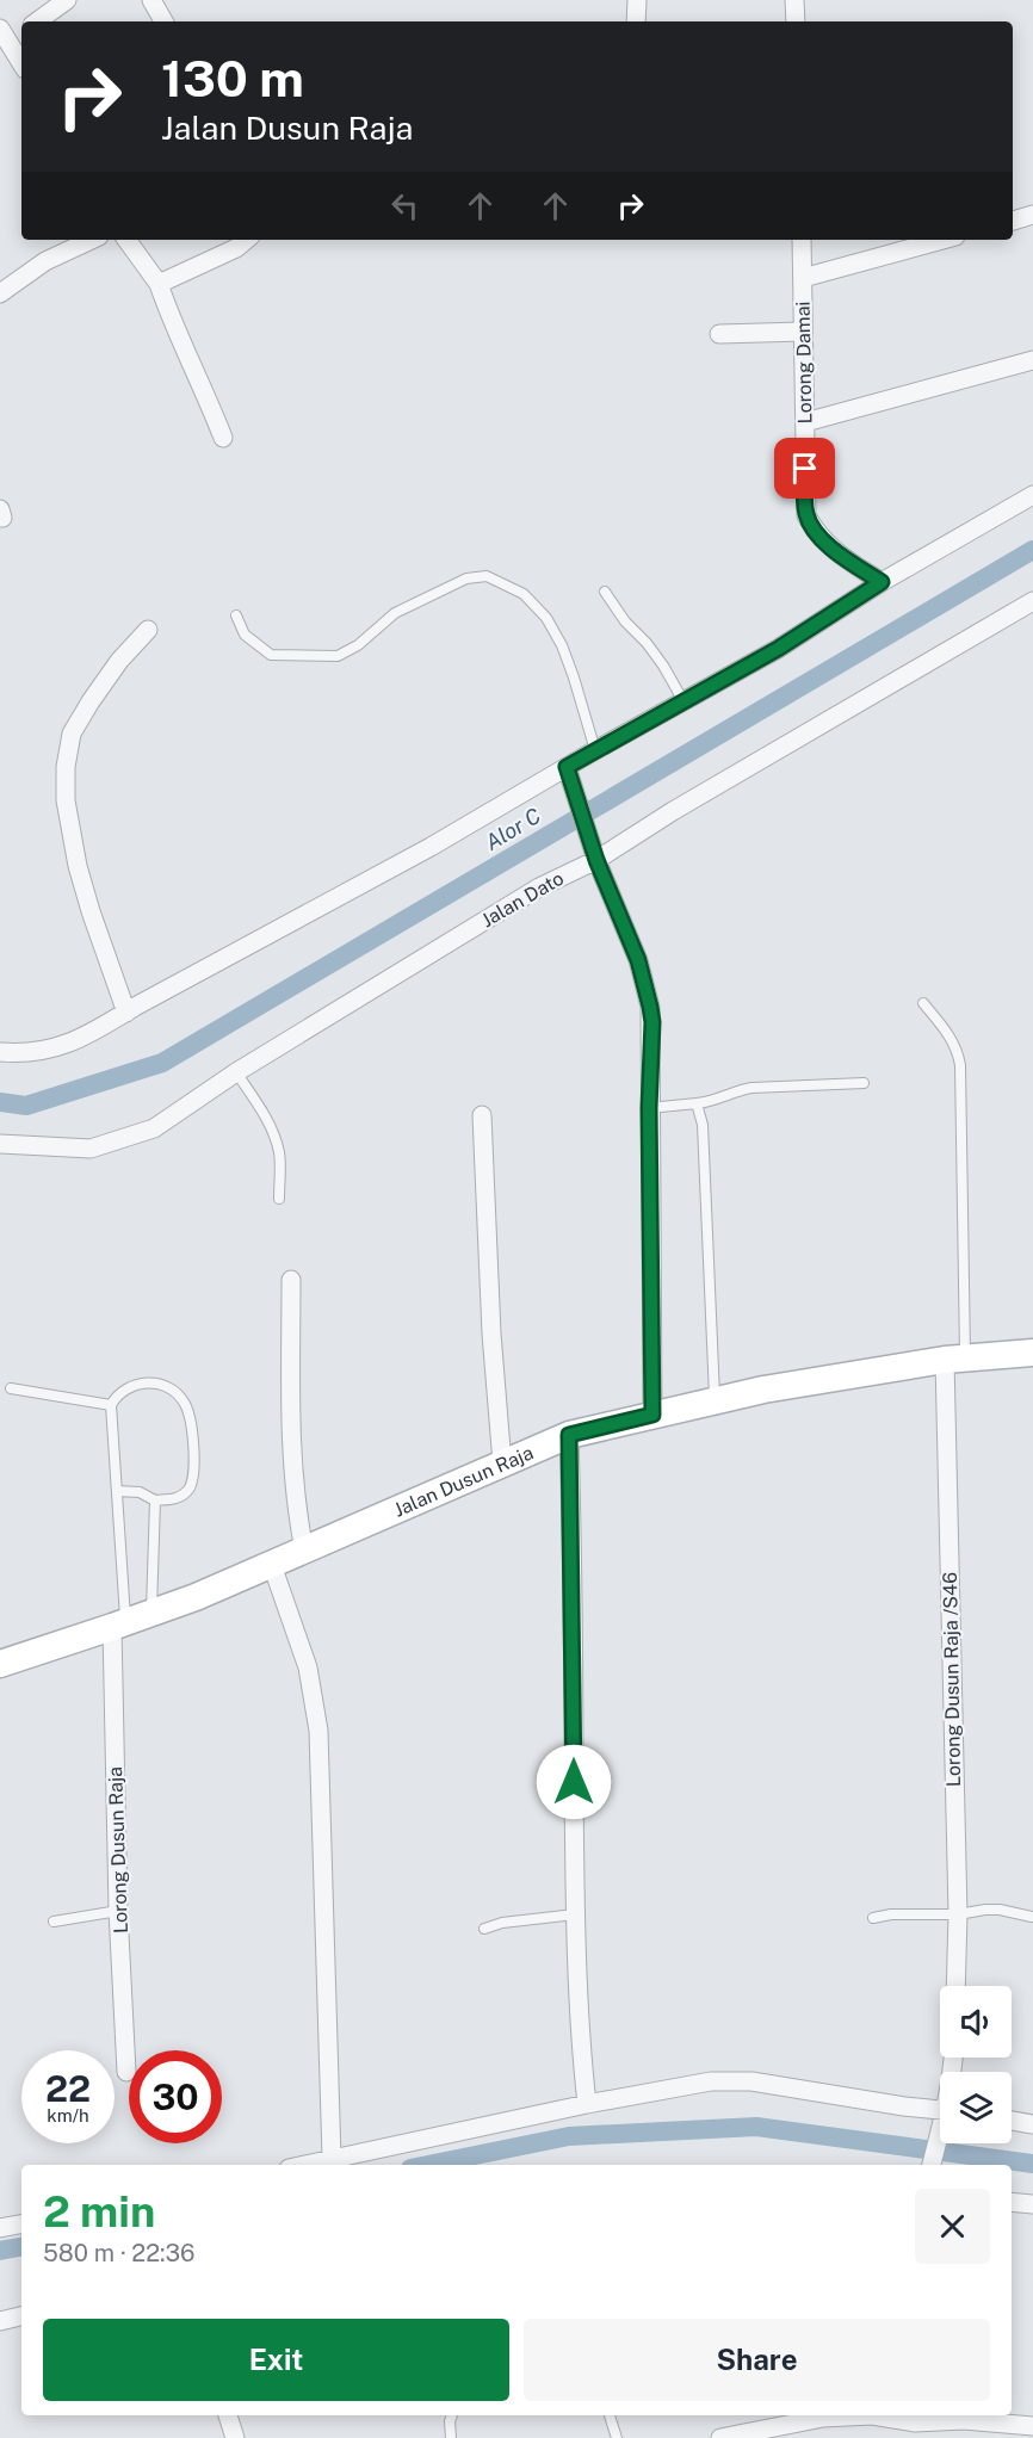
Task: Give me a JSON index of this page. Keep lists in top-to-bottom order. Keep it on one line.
{"streets":{"main road":["Jalan Dusun Raja"],"street":["Lorong Damai","Jalan Dato","Lorong Dusun Raja /S46","Lorong Dusun Raja"]},"crossings":[["Jalan Dusun Raja","Lorong Dusun Raja /S46"],["Jalan Dusun Raja","Lorong Dusun Raja"]],"water":["Alor C"],"page":{"turn":["130 m","Jalan Dusun Raja"],"speed":"22 km/h","limit":"30","heading":["2 min","580 m · 22:36"],"buttons":["Exit","Share"]}}
